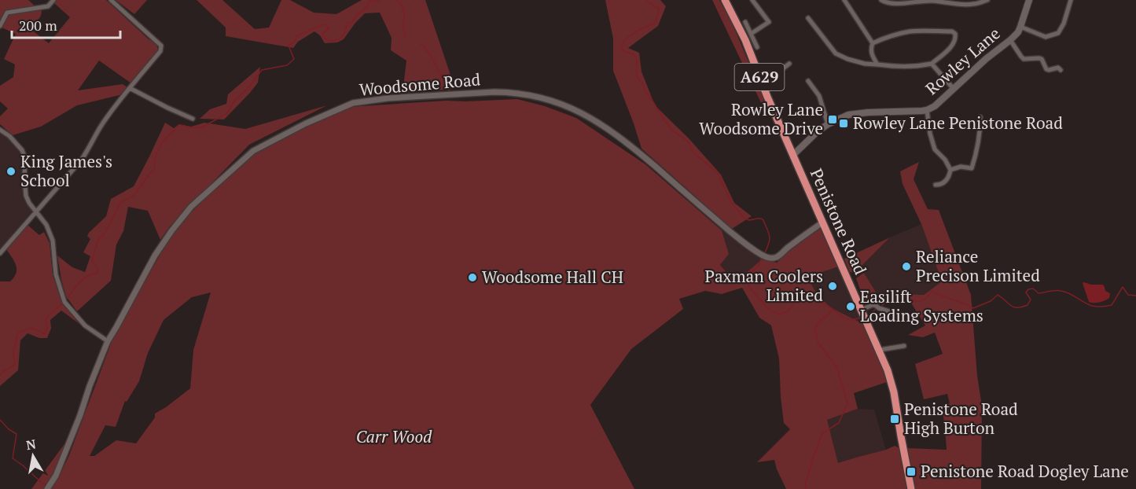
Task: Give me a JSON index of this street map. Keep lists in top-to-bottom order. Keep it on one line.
{"streets":{"highway":["A629","Penistone Road"],"main road":["Rowley Lane"],"street":["Woodsome Road"]},"crossings":[["Rowley Lane","Penistone Road"],["Woodsome Road","Penistone Road"]],"parks":["Carr Wood"],"places":{"transit":["Rowley Lane Woodsome Drive","Rowley Lane Penistone Road","Penistone Road High Burton","Penistone Road Dogley Lane"],"other":["King James's School","Reliance Precison Limited","Woodsome Hall CH","Paxman Coolers Limited","Easilift Loading Systems"]},"scale_bar":"200 m","north":"top"}
